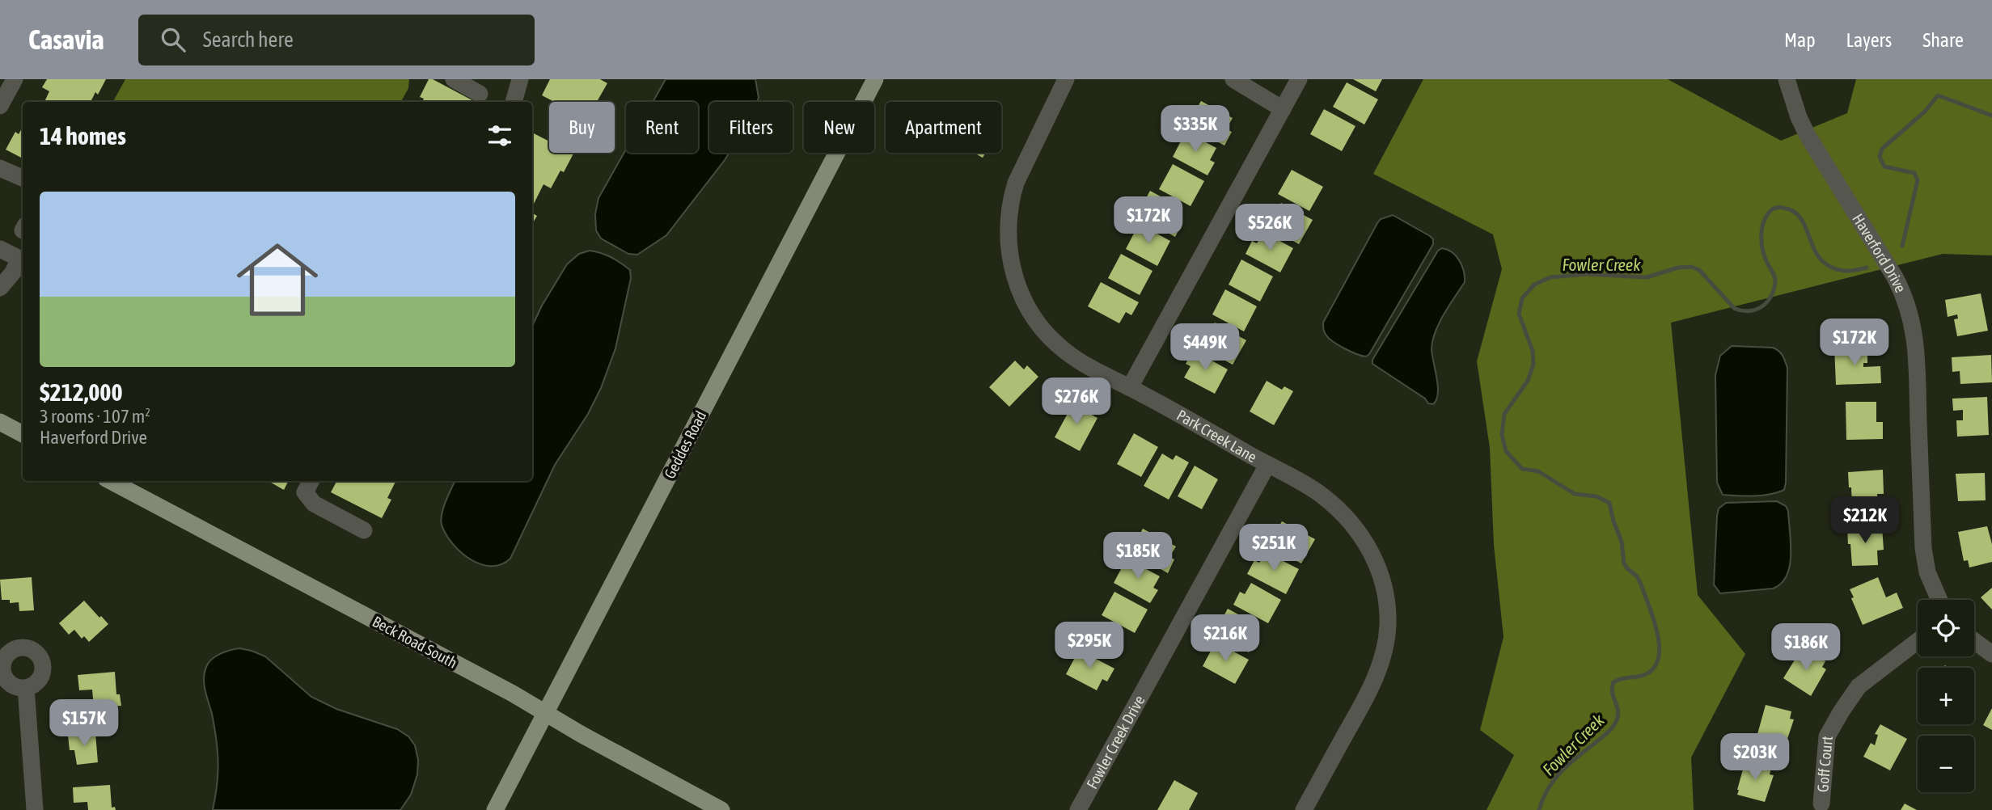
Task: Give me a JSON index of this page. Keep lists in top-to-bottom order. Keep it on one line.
{"streets":{"main road":["Geddes Road","Beck Road South"],"street":["Haverford Drive","Park Creek Lane","Fowler Creek Drive","Goff Court"]},"crossings":[["Park Creek Lane","Fowler Creek Drive"],["Geddes Road","Beck Road South"]],"water":["Fowler Creek"],"page":{"header":"Casavia","search":"Search here","nav":["Map","Layers","Share"],"chip":["Buy","Rent","Filters","New","Apartment"],"heading":"14 homes","price":["$335K","$172K","$526K","$172K","$449K","$276K","$212K","$251K","$185K","$216K","$295K","$186K","$157K","$203K"],"list":[{"name":"$212,000","note":"3 rooms · 107 m² · Haverford Drive"}],"map_buttons":["+","−"]}}
